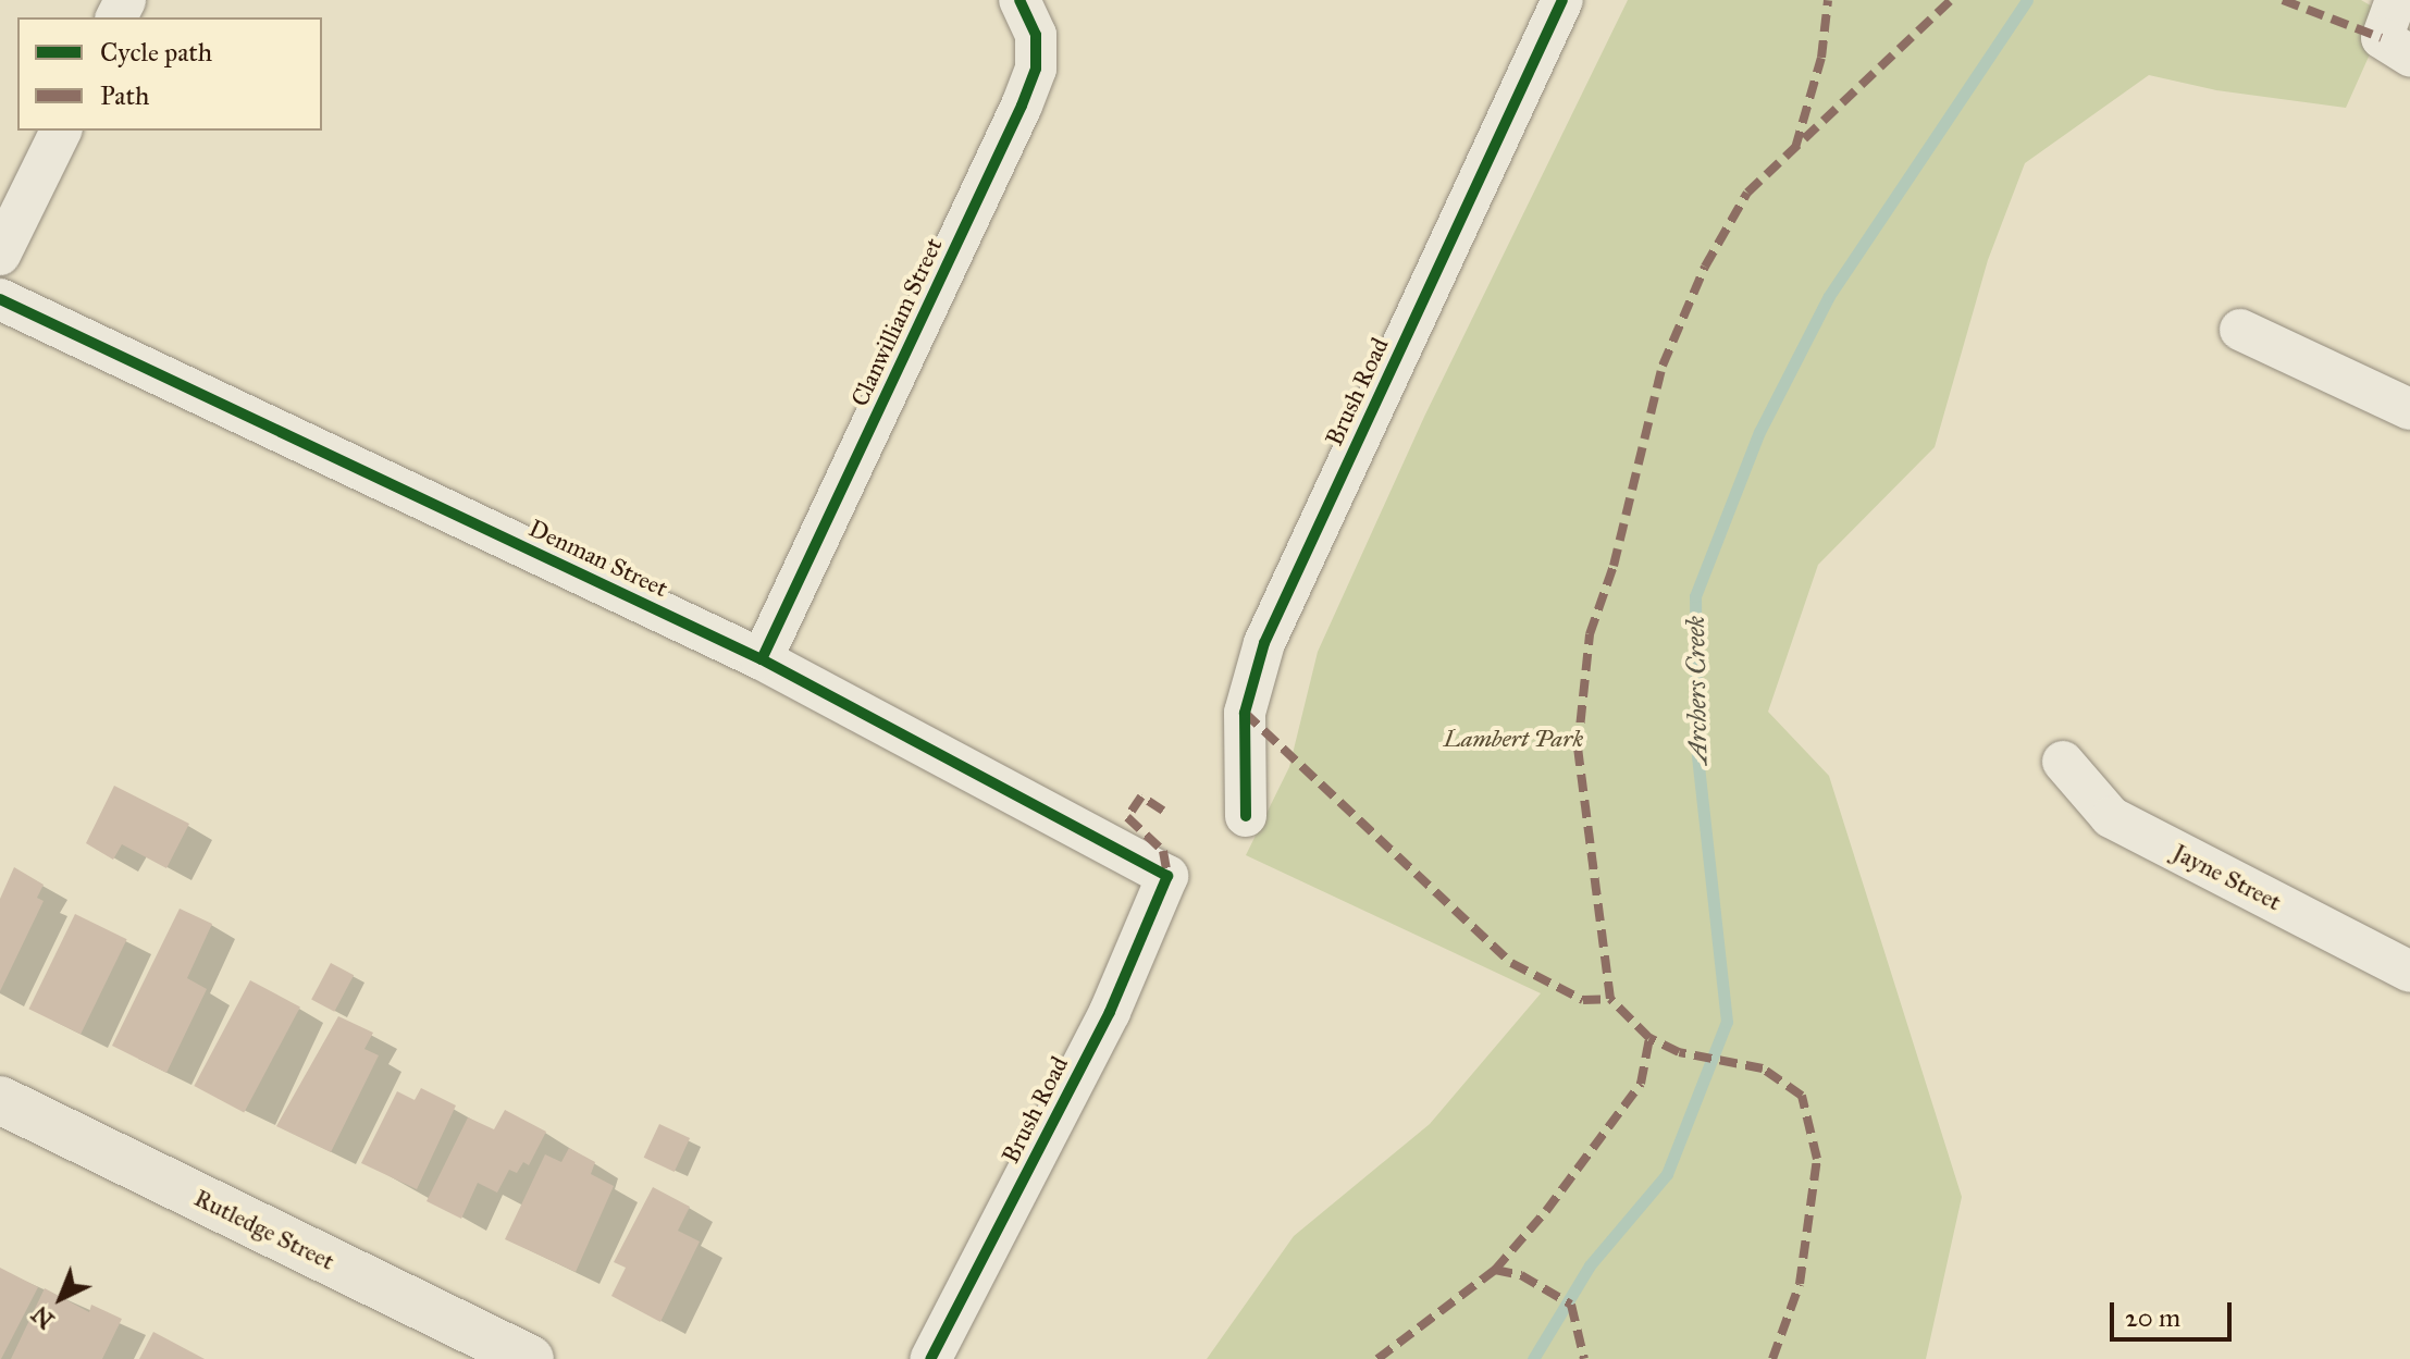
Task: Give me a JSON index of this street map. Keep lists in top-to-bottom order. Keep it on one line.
{"streets":{"main road":["Rutledge Street"],"street":["Clanwilliam Street","Brush Road","Denman Street","Jayne Street"]},"crossings":[["Clanwilliam Street","Denman Street"],["Brush Road","Denman Street"]],"water":["Archers Creek"],"parks":["Lambert Park"],"legend":["Cycle path","Path"],"scale_bar":"20 m","north":"bottom left"}
